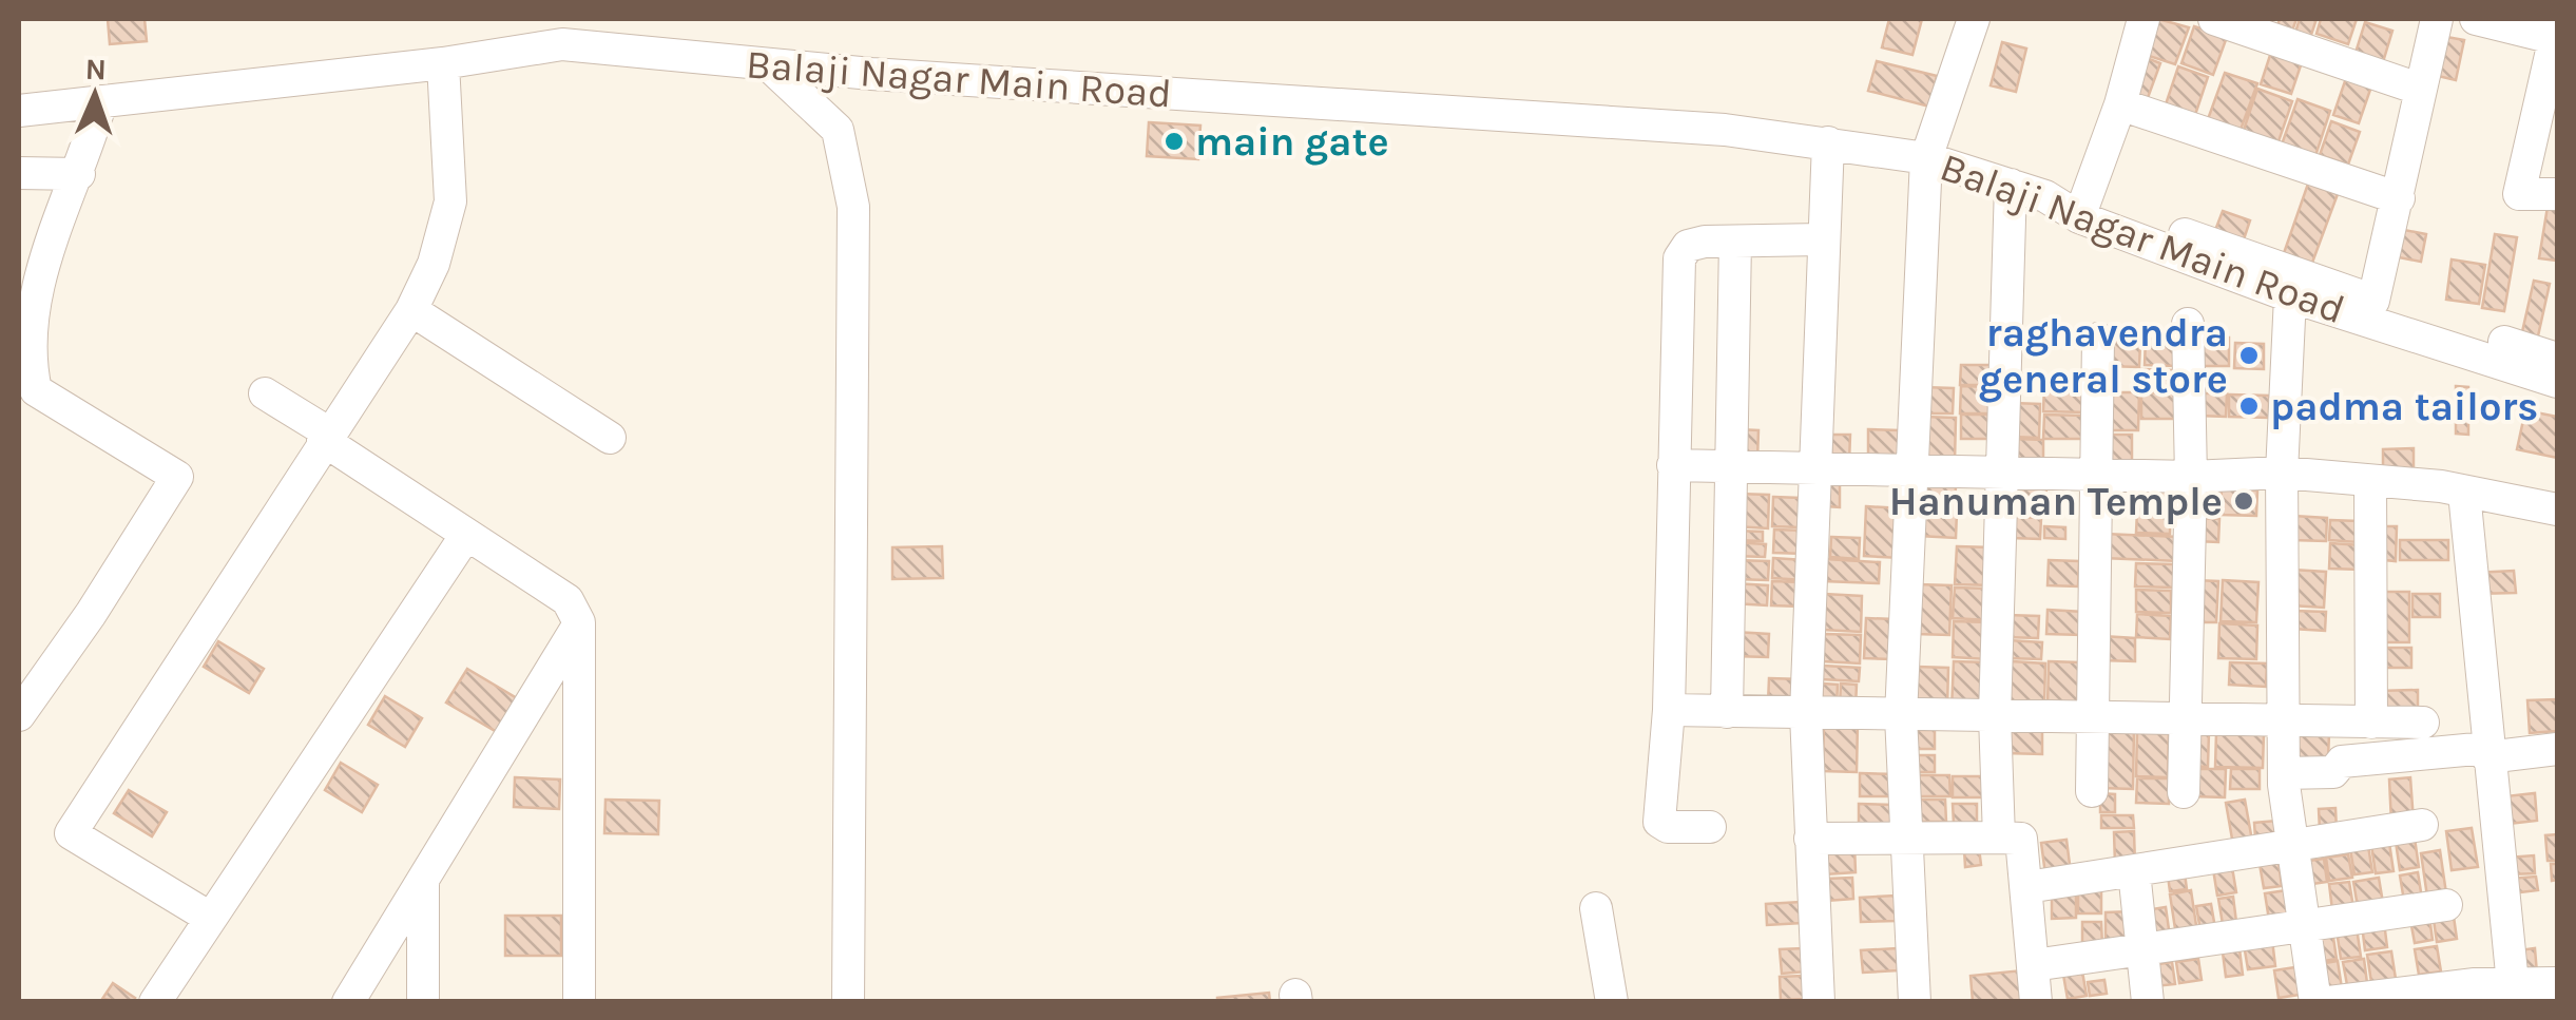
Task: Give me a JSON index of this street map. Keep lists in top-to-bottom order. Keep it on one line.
{"streets":{"street":["Balaji Nagar Main Road"]},"places":["main gate","raghavendra general store","padma tailors","Hanuman Temple"],"north":"top"}
